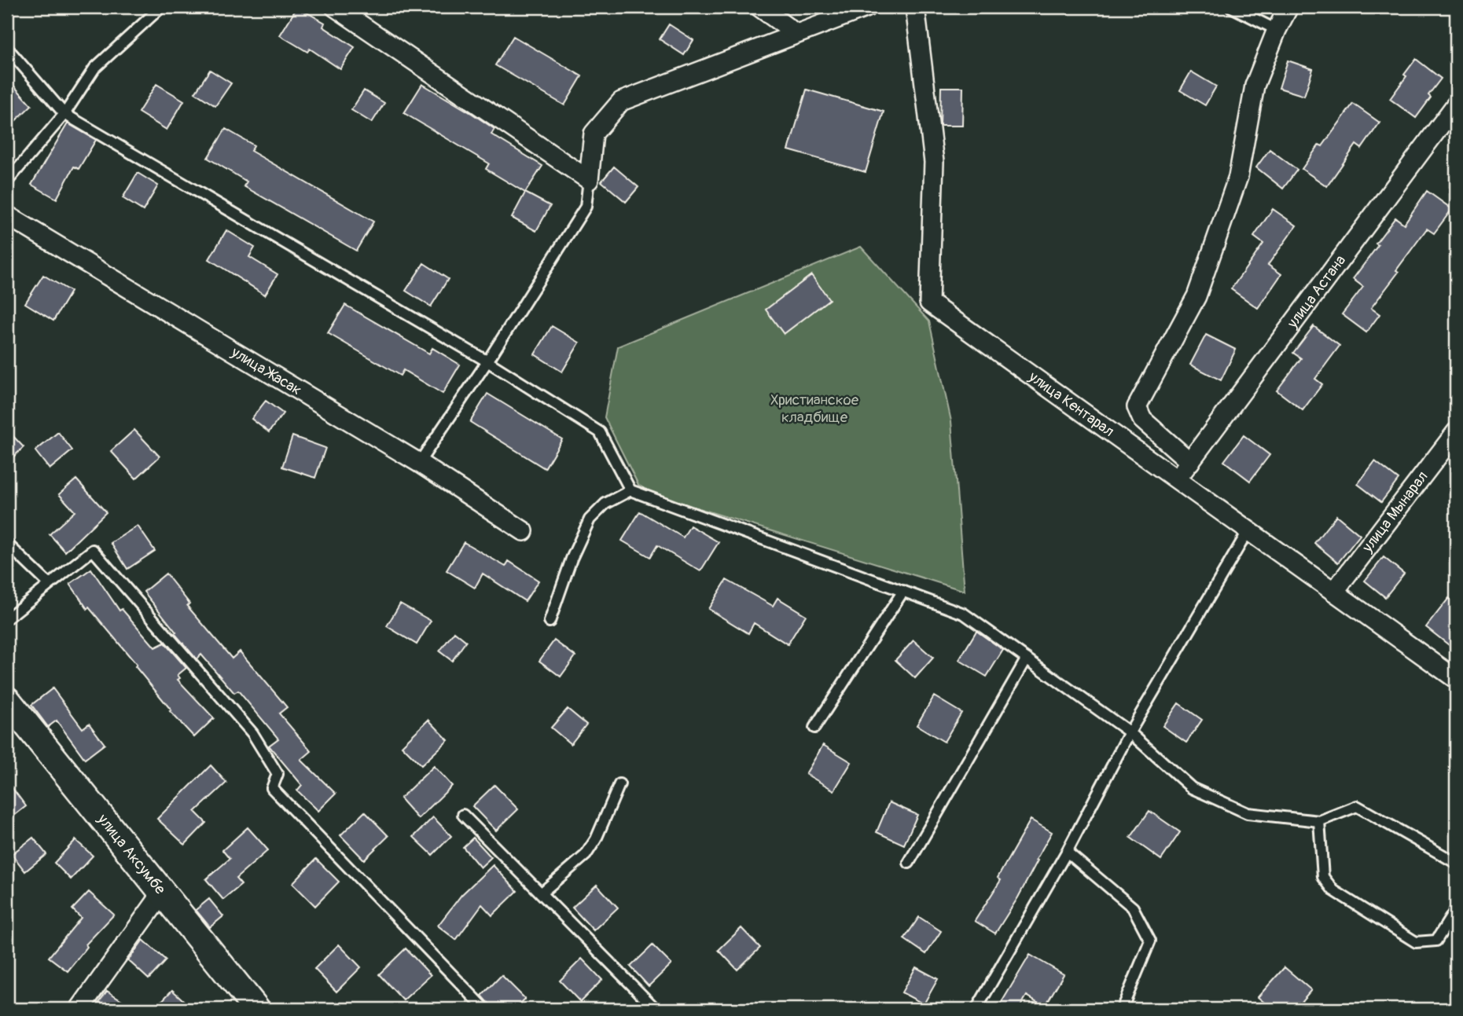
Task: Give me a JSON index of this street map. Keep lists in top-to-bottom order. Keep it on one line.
{"streets":{"main road":["улица Аксумбе"],"street":["улица Астана","улица Жасак","улица Кентарал","улица Мынарал"]},"crossings":[["улица Астана","улица Кентарал"],["улица Кентарал","улица Мынарал"]],"parks":["Христианское кладбище"]}
